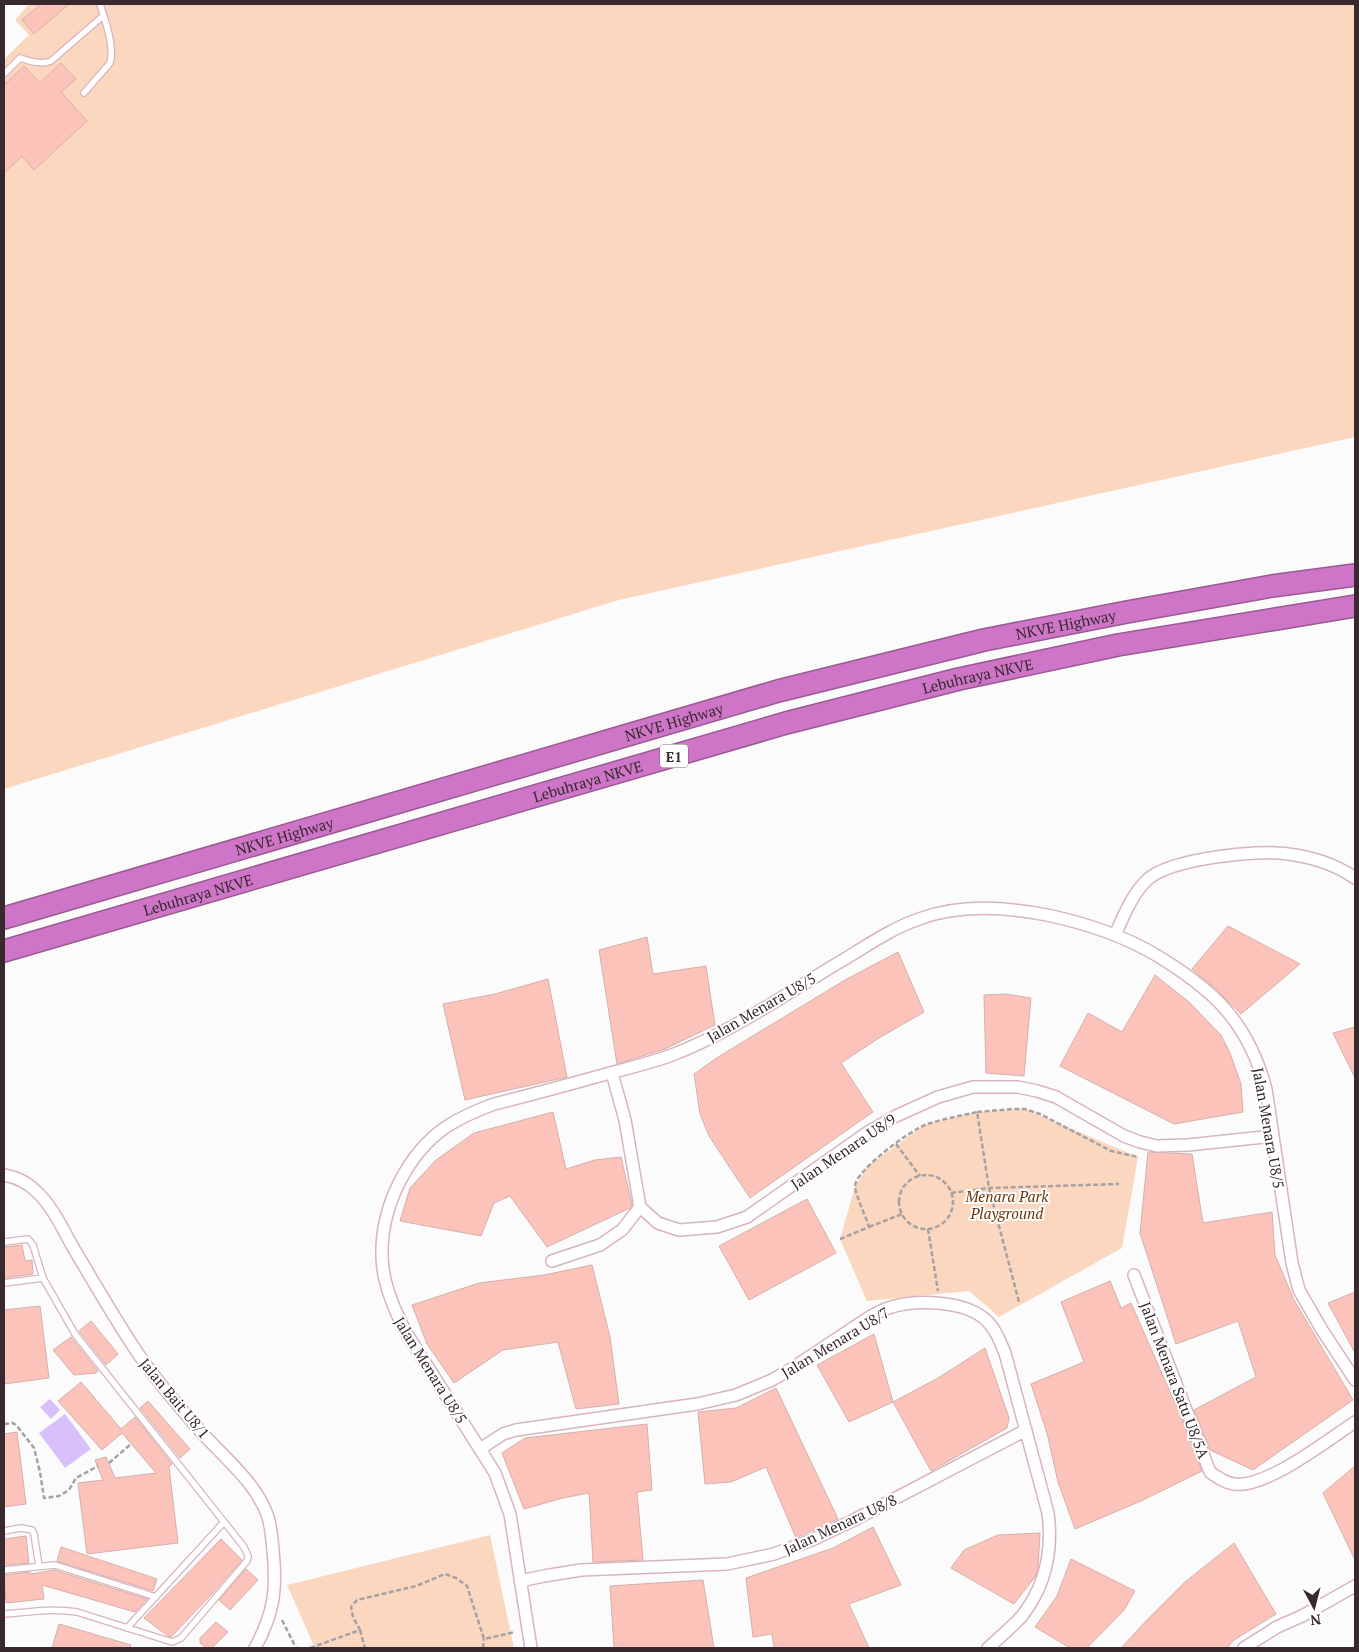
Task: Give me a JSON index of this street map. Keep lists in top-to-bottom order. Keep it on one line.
{"streets":{"highway":["NKVE Highway","Lebuhraya NKVE","E1"],"street":["Jalan Menara U8/5","Jalan Menara U8/9","Jalan Menara U8/7","Jalan Menara Satu U8/5A","Jalan Bait U8/1","Jalan Menara U8/8"]},"crossings":[["Jalan Menara U8/5","Jalan Menara U8/9"],["Jalan Menara U8/5","Jalan Menara U8/7"],["Jalan Menara U8/5","Jalan Menara U8/8"],["Jalan Menara U8/7","Jalan Menara U8/8"]],"parks":["Menara Park Playground"],"north":"bottom"}
